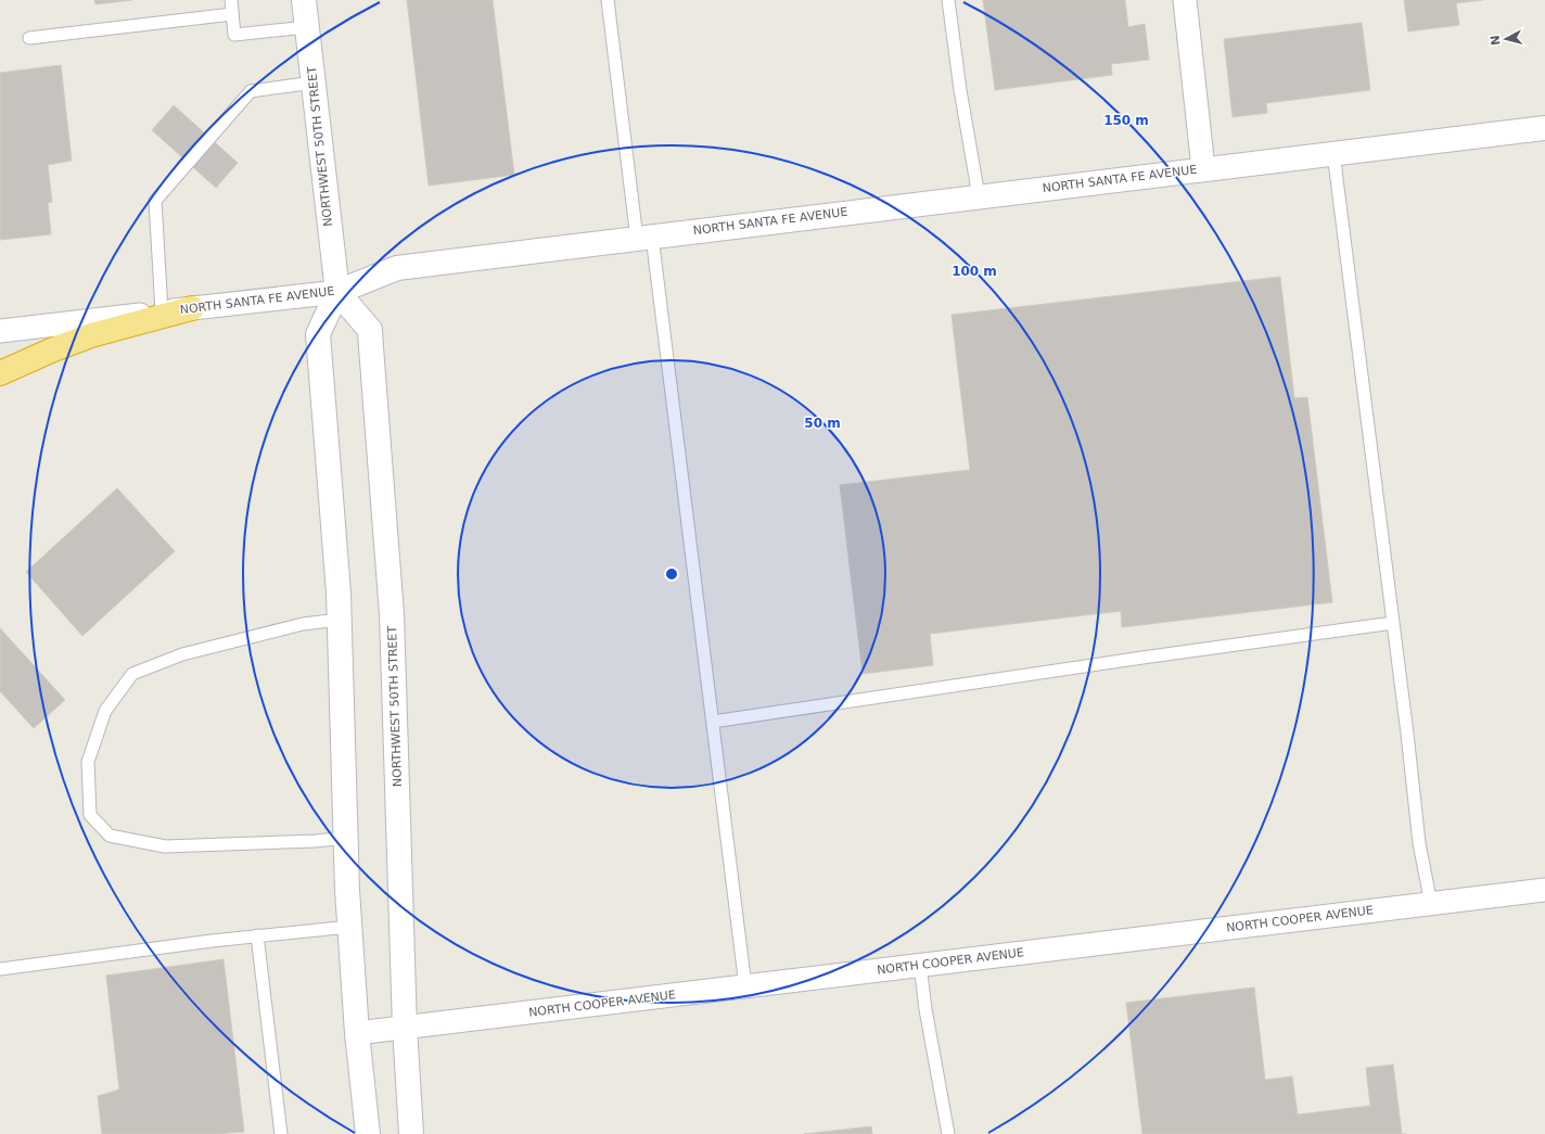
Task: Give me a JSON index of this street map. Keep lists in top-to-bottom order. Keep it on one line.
{"streets":{"main road":["NORTHWEST 50TH STREET","NORTH SANTA FE AVENUE"],"street":["NORTH COOPER AVENUE"]},"crossings":[["NORTHWEST 50TH STREET","NORTH SANTA FE AVENUE"],["NORTHWEST 50TH STREET","NORTH COOPER AVENUE"]],"north":"left","rings":["150 m","100 m","50 m"]}
